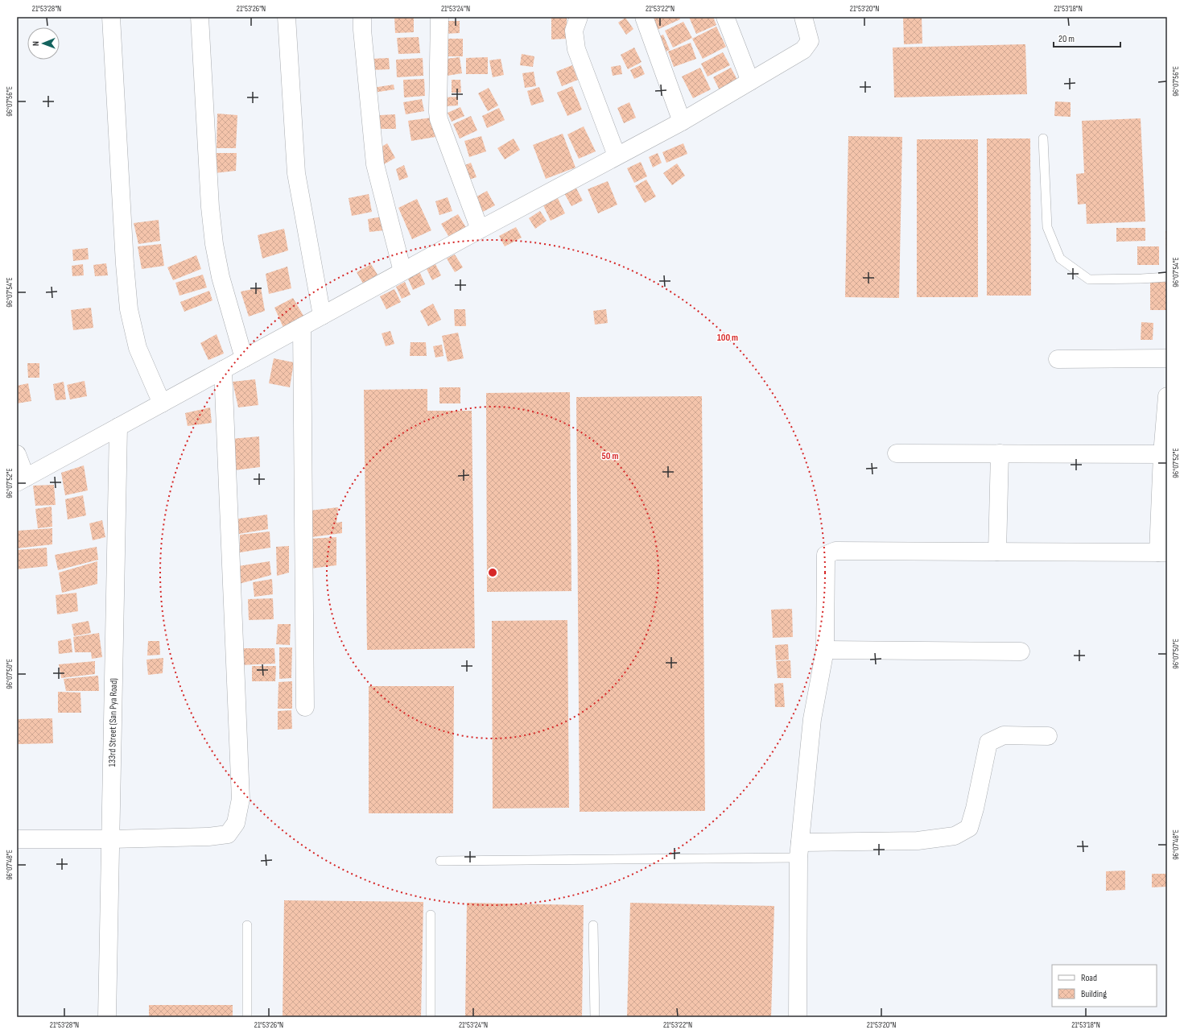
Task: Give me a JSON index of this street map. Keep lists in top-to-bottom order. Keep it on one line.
{"streets":{"street":["133rd Street (San Pya Road)"]},"legend":["Road","Building"],"scale_bar":"20 m","north":"left","coordinates":["21°53'28\"N","21°53'26\"N","21°53'24\"N","21°53'22\"N","21°53'20\"N","21°53'18\"N","96°07'56\"E","96°07'54\"E","96°07'52\"E","96°07'50\"E","96°07'48\"E"],"rings":["100 m","50 m"]}
